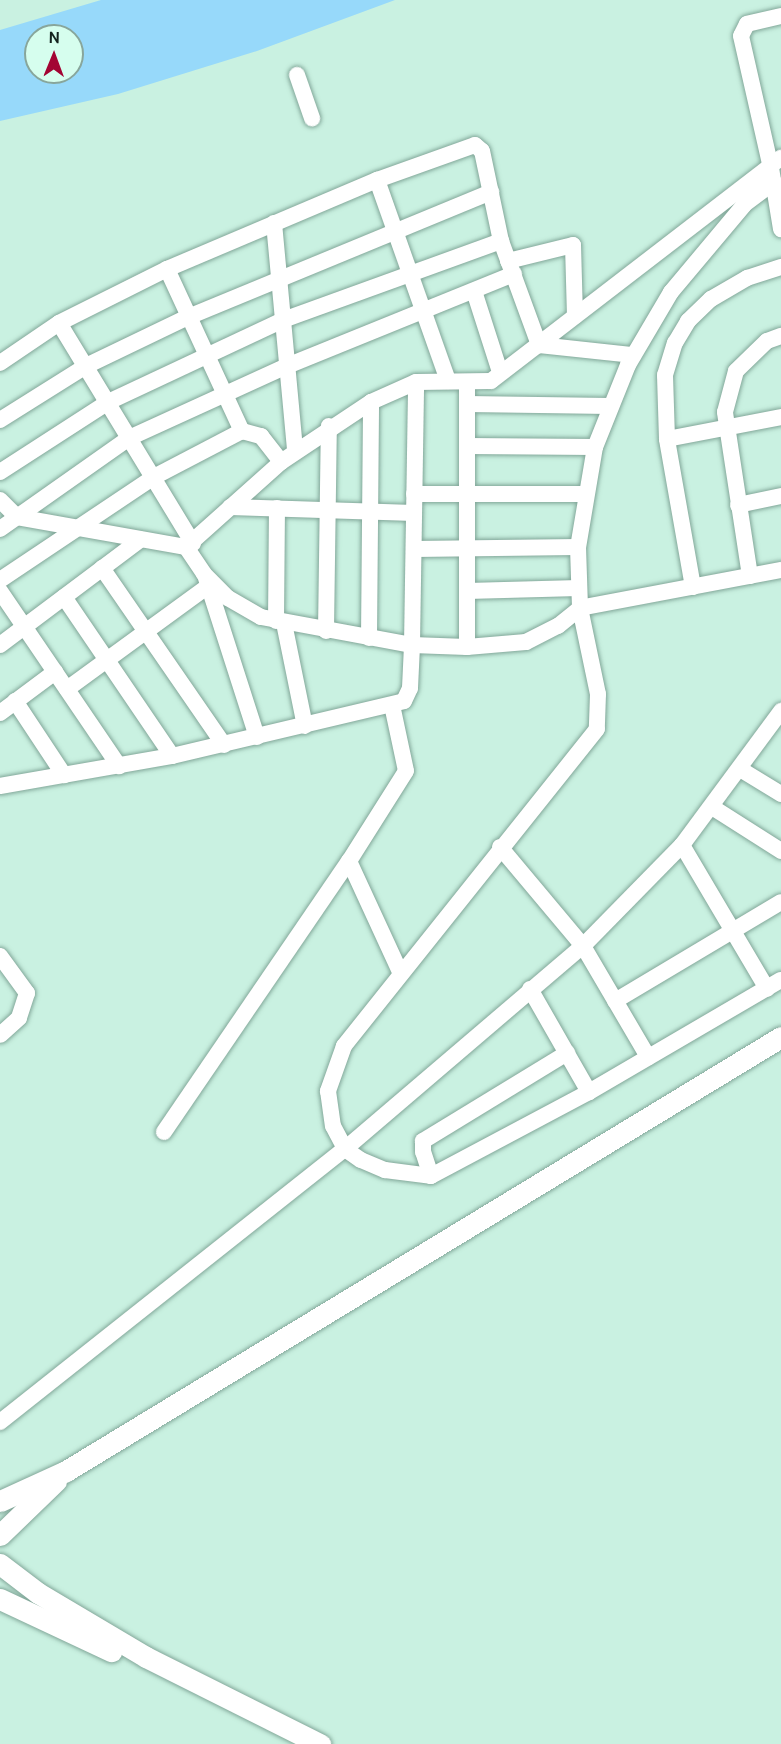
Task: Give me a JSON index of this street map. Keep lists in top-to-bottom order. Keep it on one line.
{"north":"top"}
